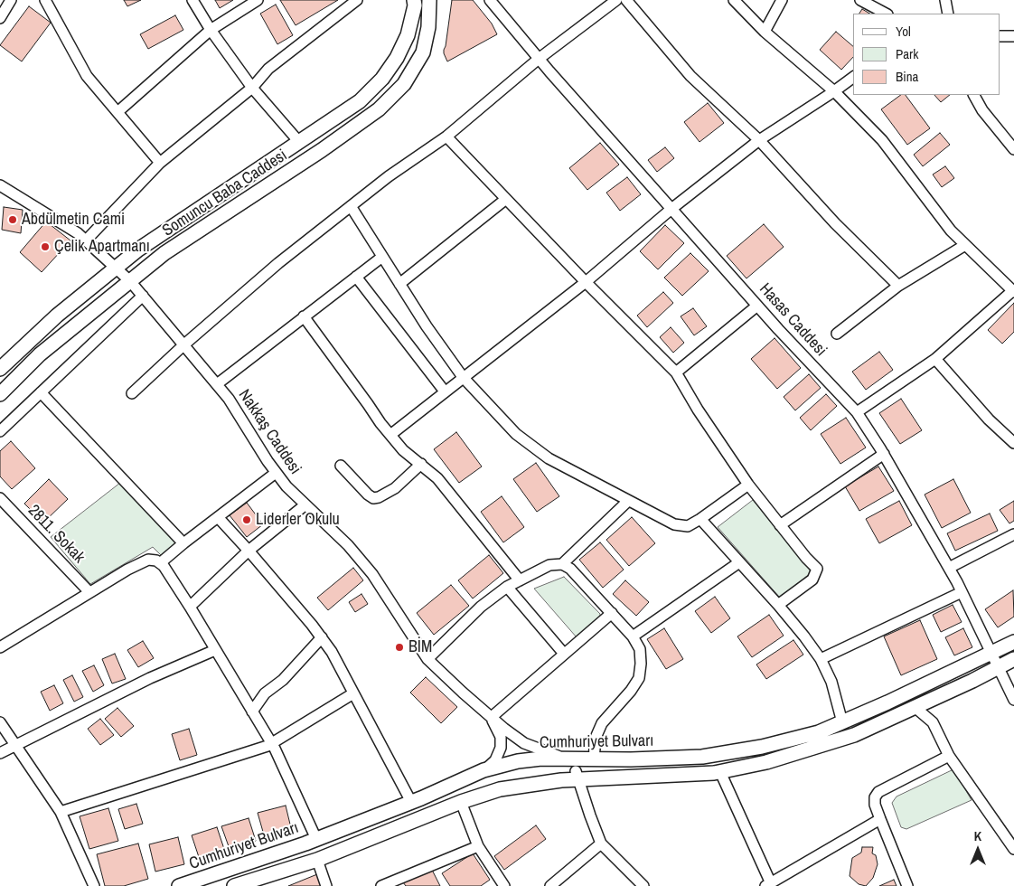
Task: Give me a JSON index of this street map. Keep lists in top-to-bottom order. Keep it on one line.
{"streets":{"main road":["Somuncu Baba Caddesi","Cumhuriyet Bulvarı"],"street":["Hasas Caddesi","Nakkaş Caddesi","2811. Sokak"]},"crossings":[["Somuncu Baba Caddesi","Nakkaş Caddesi"],["Hasas Caddesi","Cumhuriyet Bulvarı"],["Nakkaş Caddesi","Cumhuriyet Bulvarı"]],"places":["Abdülmetin Cami","Çelik Apartmanı","Liderler Okulu","BİM"],"legend":["Yol","Park","Bina"],"north":"top"}
